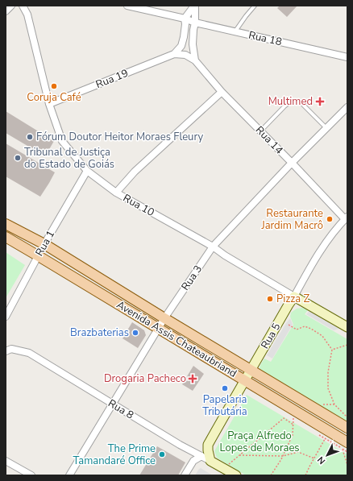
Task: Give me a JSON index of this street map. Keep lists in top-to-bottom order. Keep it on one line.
{"streets":{"main road":["Rua 10","Rua 5","Avenida Assis Chateaubriand","Rua 8"],"street":["Rua 18","Rua 19","Rua 14","Rua 1","Rua 3"]},"crossings":[["Rua 19","Rua 14"],["Rua 19","Rua 10"],["Rua 14","Rua 3"],["Rua 14","Rua 5"],["Rua 10","Rua 1"],["Rua 10","Rua 3"],["Rua 10","Rua 5"],["Rua 1","Avenida Assis Chateaubriand"],["Rua 3","Avenida Assis Chateaubriand"],["Rua 3","Rua 8"],["Rua 5","Avenida Assis Chateaubriand"],["Rua 5","Rua 8"]],"parks":["Praça Alfredo Lopes de Moraes"],"places":{"other":["Coruja Café","Fórum Doutor Heitor Moraes Fleury","Tribunal de Justiça do Estado de Goiás","Restaurante Jardim Macrô","Pizza Z","Brazbaterias","Papelaria Tributária","The Prime Tamandaré Office"],"health":["Multimed","Drogaria Pacheco"]},"north":"bottom left"}
